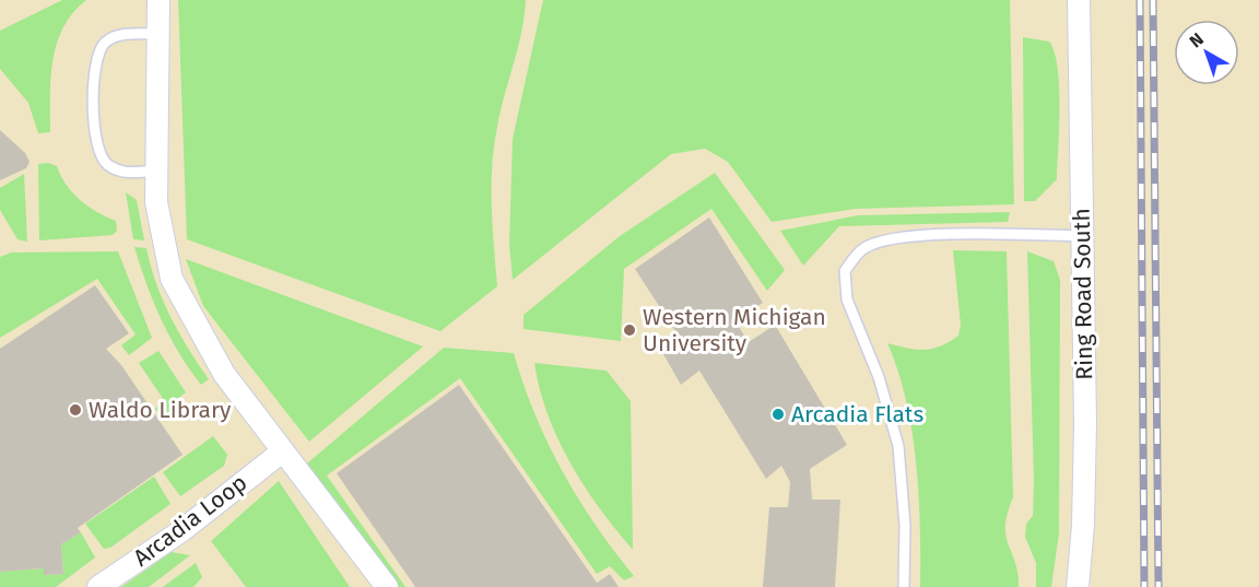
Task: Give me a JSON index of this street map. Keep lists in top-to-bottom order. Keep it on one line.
{"streets":{"street":["Ring Road South","Arcadia Loop"]},"places":["Western Michigan University","Waldo Library","Arcadia Flats"],"north":"top left"}
